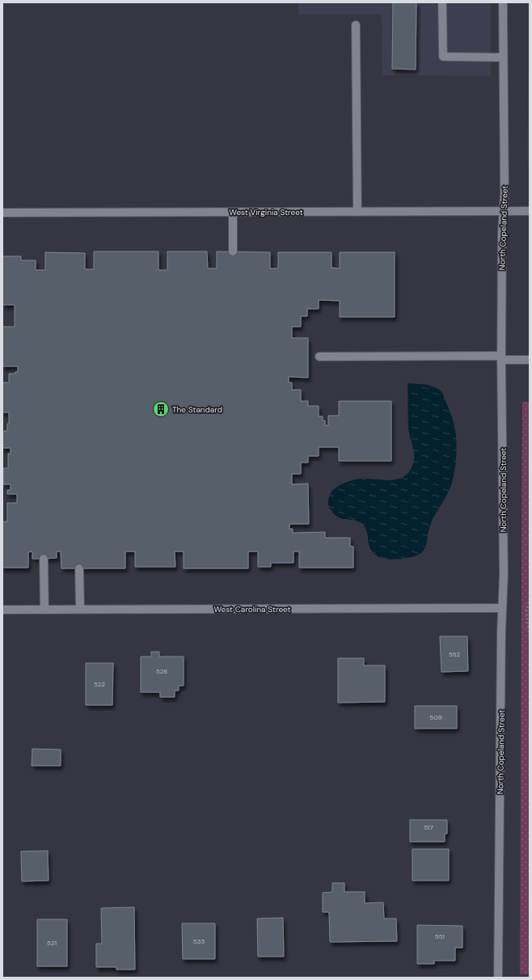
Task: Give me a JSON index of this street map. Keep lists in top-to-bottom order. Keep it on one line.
{"streets":{"street":["West Virginia Street","North Copeland Street","West Carolina Street"]},"crossings":[["West Virginia Street","North Copeland Street"],["North Copeland Street","West Carolina Street"]],"places":{"building":["The Standard"]},"house_numbers":["552","528","522","509","517","551","533","521"]}
